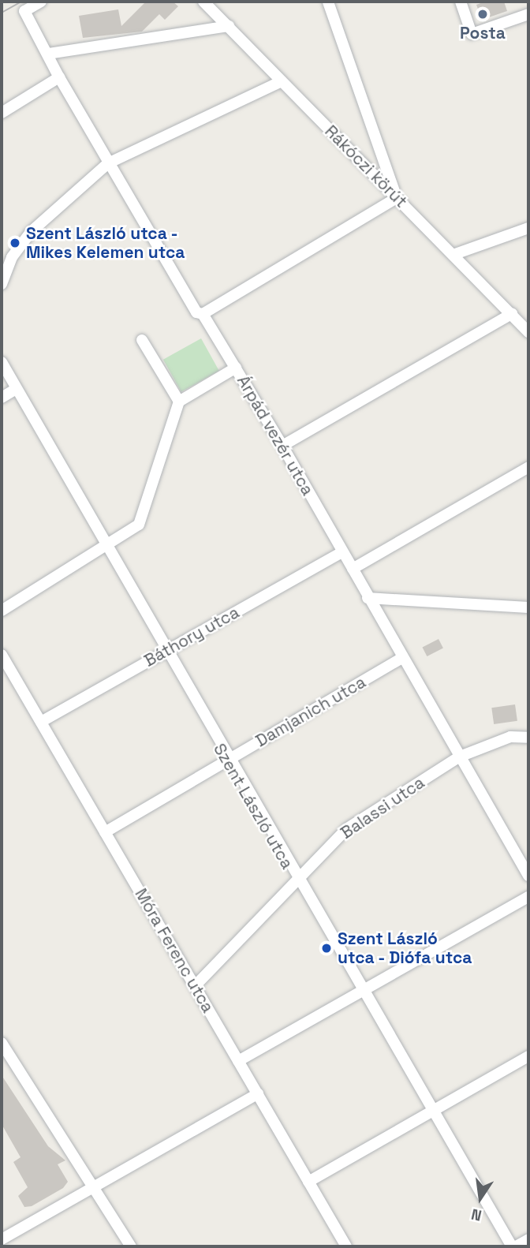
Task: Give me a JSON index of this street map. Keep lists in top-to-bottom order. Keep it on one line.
{"streets":{"street":["Rákóczi körút","Árpád vezér utca","Báthory utca","Damjanich utca","Szent László utca","Balassi utca","Móra Ferenc utca"]},"crossings":[["Árpád vezér utca","Báthory utca"],["Árpád vezér utca","Damjanich utca"],["Árpád vezér utca","Balassi utca"],["Báthory utca","Szent László utca"],["Báthory utca","Móra Ferenc utca"],["Damjanich utca","Szent László utca"],["Damjanich utca","Móra Ferenc utca"],["Szent László utca","Balassi utca"],["Balassi utca","Móra Ferenc utca"]],"places":["Posta","Szent László utca - Mikes Kelemen utca","Szent László utca - Diófa utca"],"north":"bottom"}
